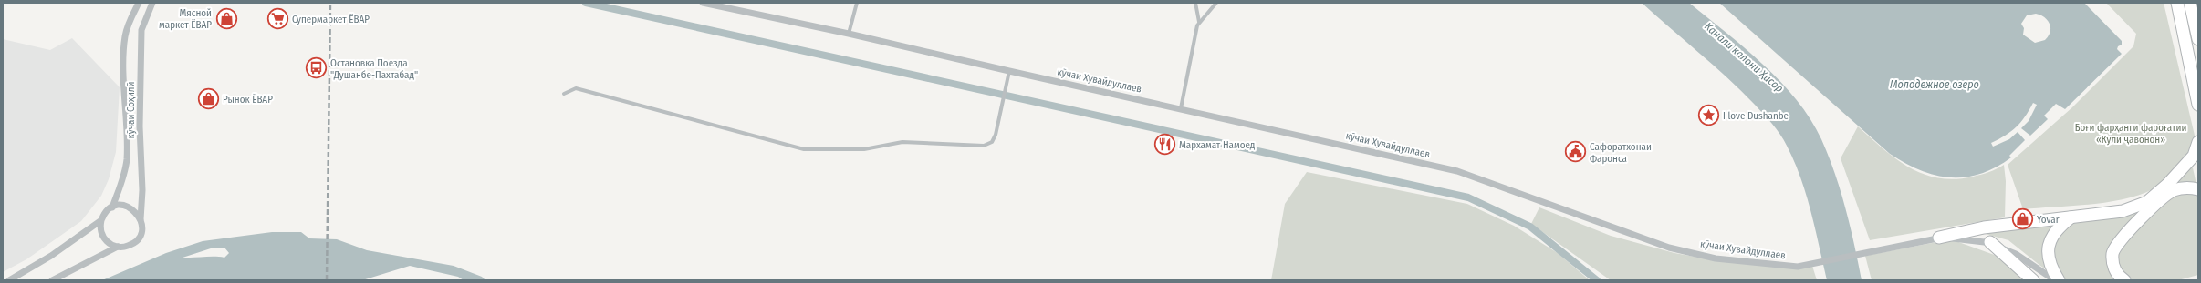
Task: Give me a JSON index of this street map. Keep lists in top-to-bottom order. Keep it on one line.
{"streets":{"street":["кӯчаи Хувайдуллаев","кӯчаи Соҳилӣ"]},"water":["Канали калони Ҳисор","Молодежное озеро"],"parks":["Боғи фарҳанги фароғатии «Кули ҷавонон»"],"places":{"shop":["Мясной маркет ЁВАР","Рынок ЁВАР","Yovar"],"supermarket":["Супермаркет ЁВАР"],"bus stop":["Остановка Поезда \"Душанбе-Пахтабад\""],"place":["I love Dushanbe"],"restaurant":["Мархамат Намоед"],"public building":["Сафоратхонаи Фаронса"]}}
